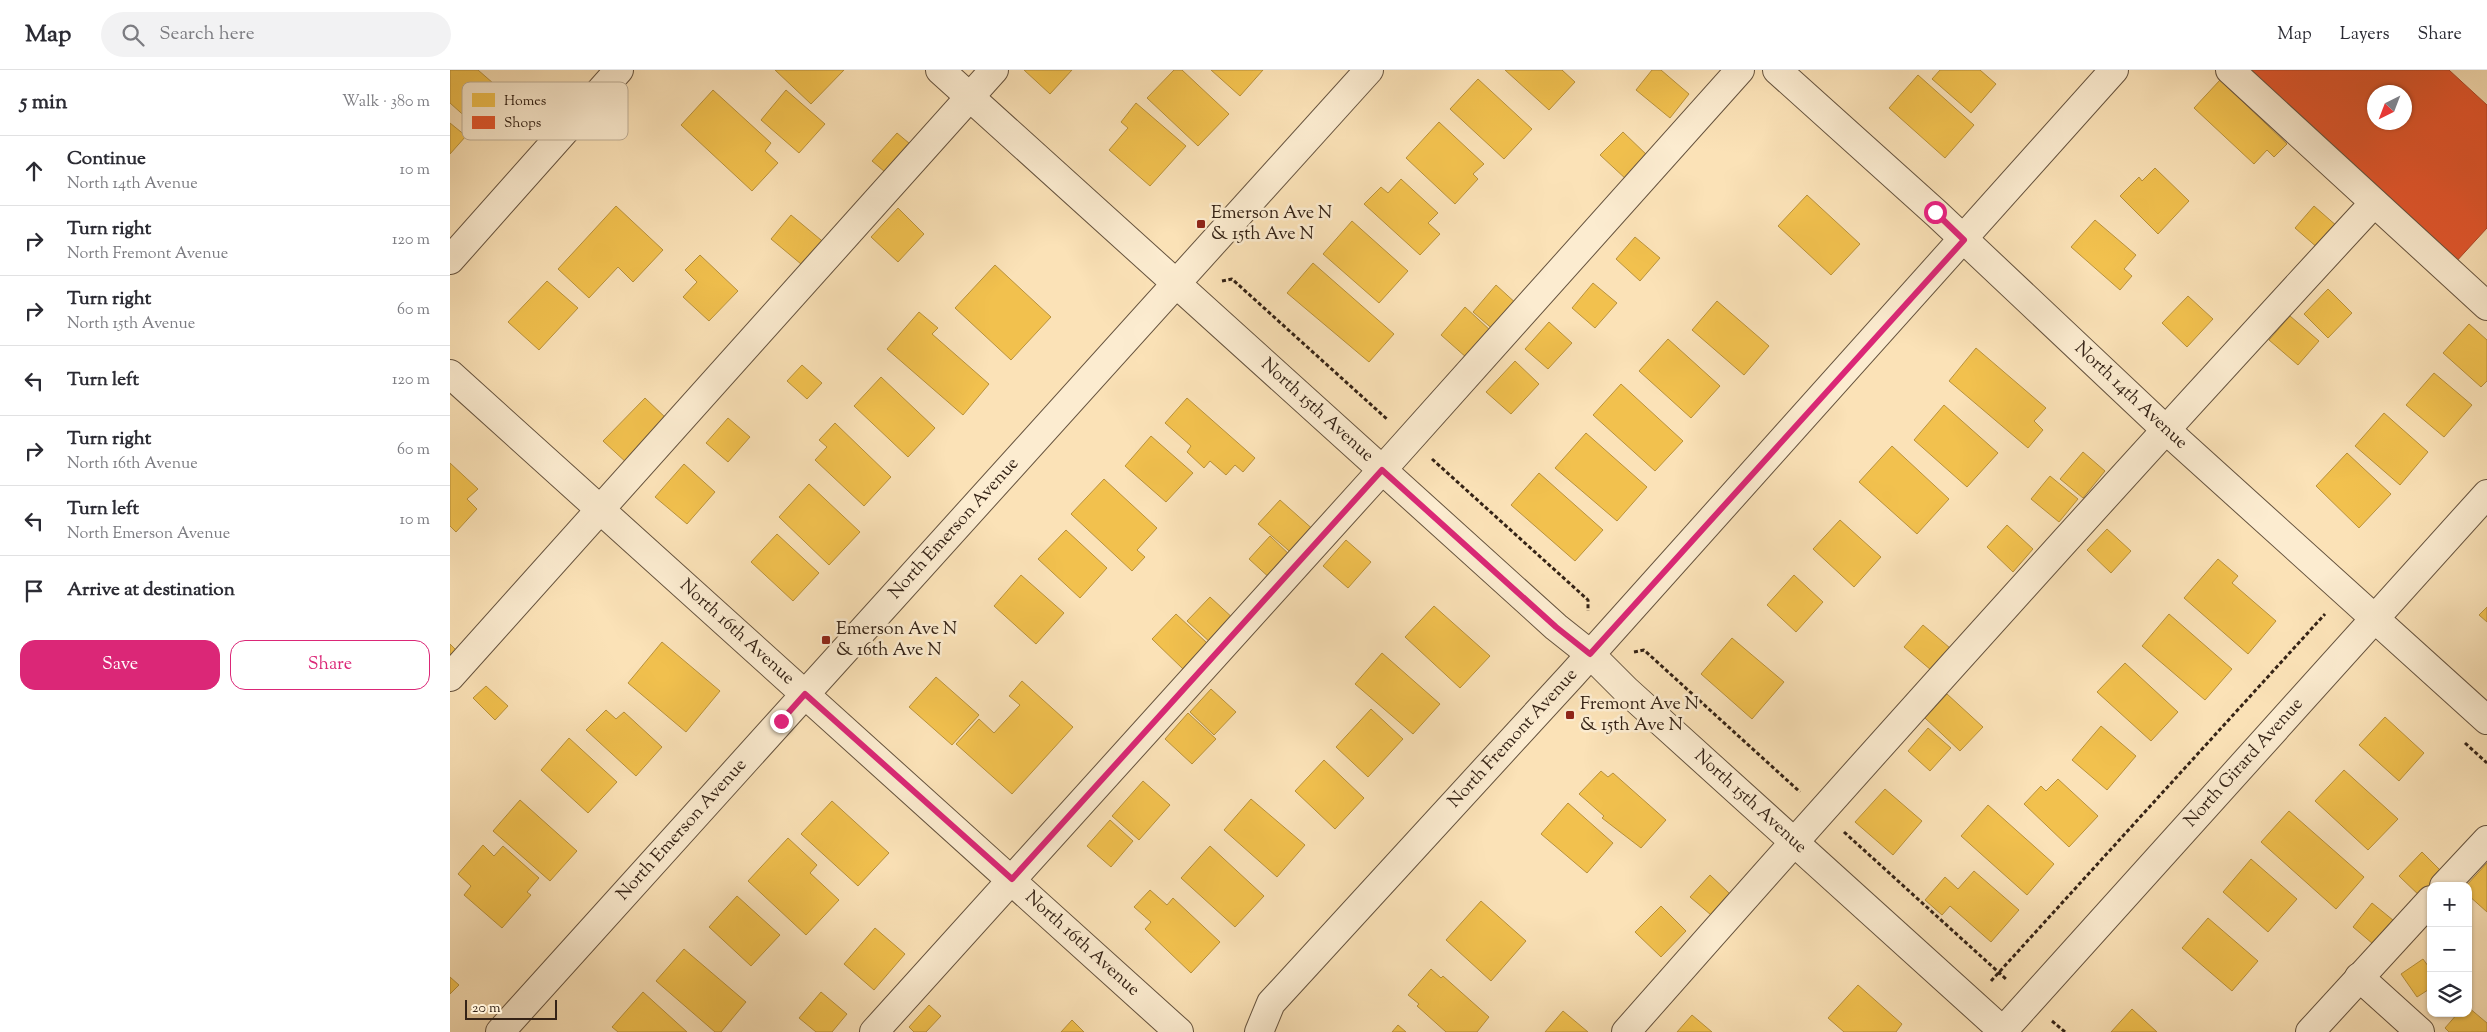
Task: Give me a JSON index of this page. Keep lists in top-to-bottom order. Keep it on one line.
{"streets":{"street":["North 14th Avenue","North 15th Avenue","North Emerson Avenue","North 16th Avenue","North Fremont Avenue","North Girard Avenue"]},"crossings":[["North 14th Avenue","North Fremont Avenue"],["North 14th Avenue","North Girard Avenue"],["North 15th Avenue","North Emerson Avenue"],["North 15th Avenue","North Fremont Avenue"],["North 15th Avenue","North Girard Avenue"],["North Emerson Avenue","North 16th Avenue"]],"places":{"transit":["Emerson Ave N & 15th Ave N","Emerson Ave N & 16th Ave N","Fremont Ave N & 15th Ave N"]},"legend":["Homes","Shops"],"scale_bar":"20 m","north":"bottom left","page":{"header":"Map","search":"Search here","nav":["Map","Layers","Share"],"heading":["5 min","Walk · 380 m"],"list":[["Continue","North 14th Avenue","10 m"],["Turn right","North Fremont Avenue","120 m"],["Turn right","North 15th Avenue","60 m"],["Turn left","120 m"],["Turn right","North 16th Avenue","60 m"],["Turn left","North Emerson Avenue","10 m"],"Arrive at destination"],"buttons":["Save","Share"],"map_buttons":["+","−"],"scale":"20 m"}}
